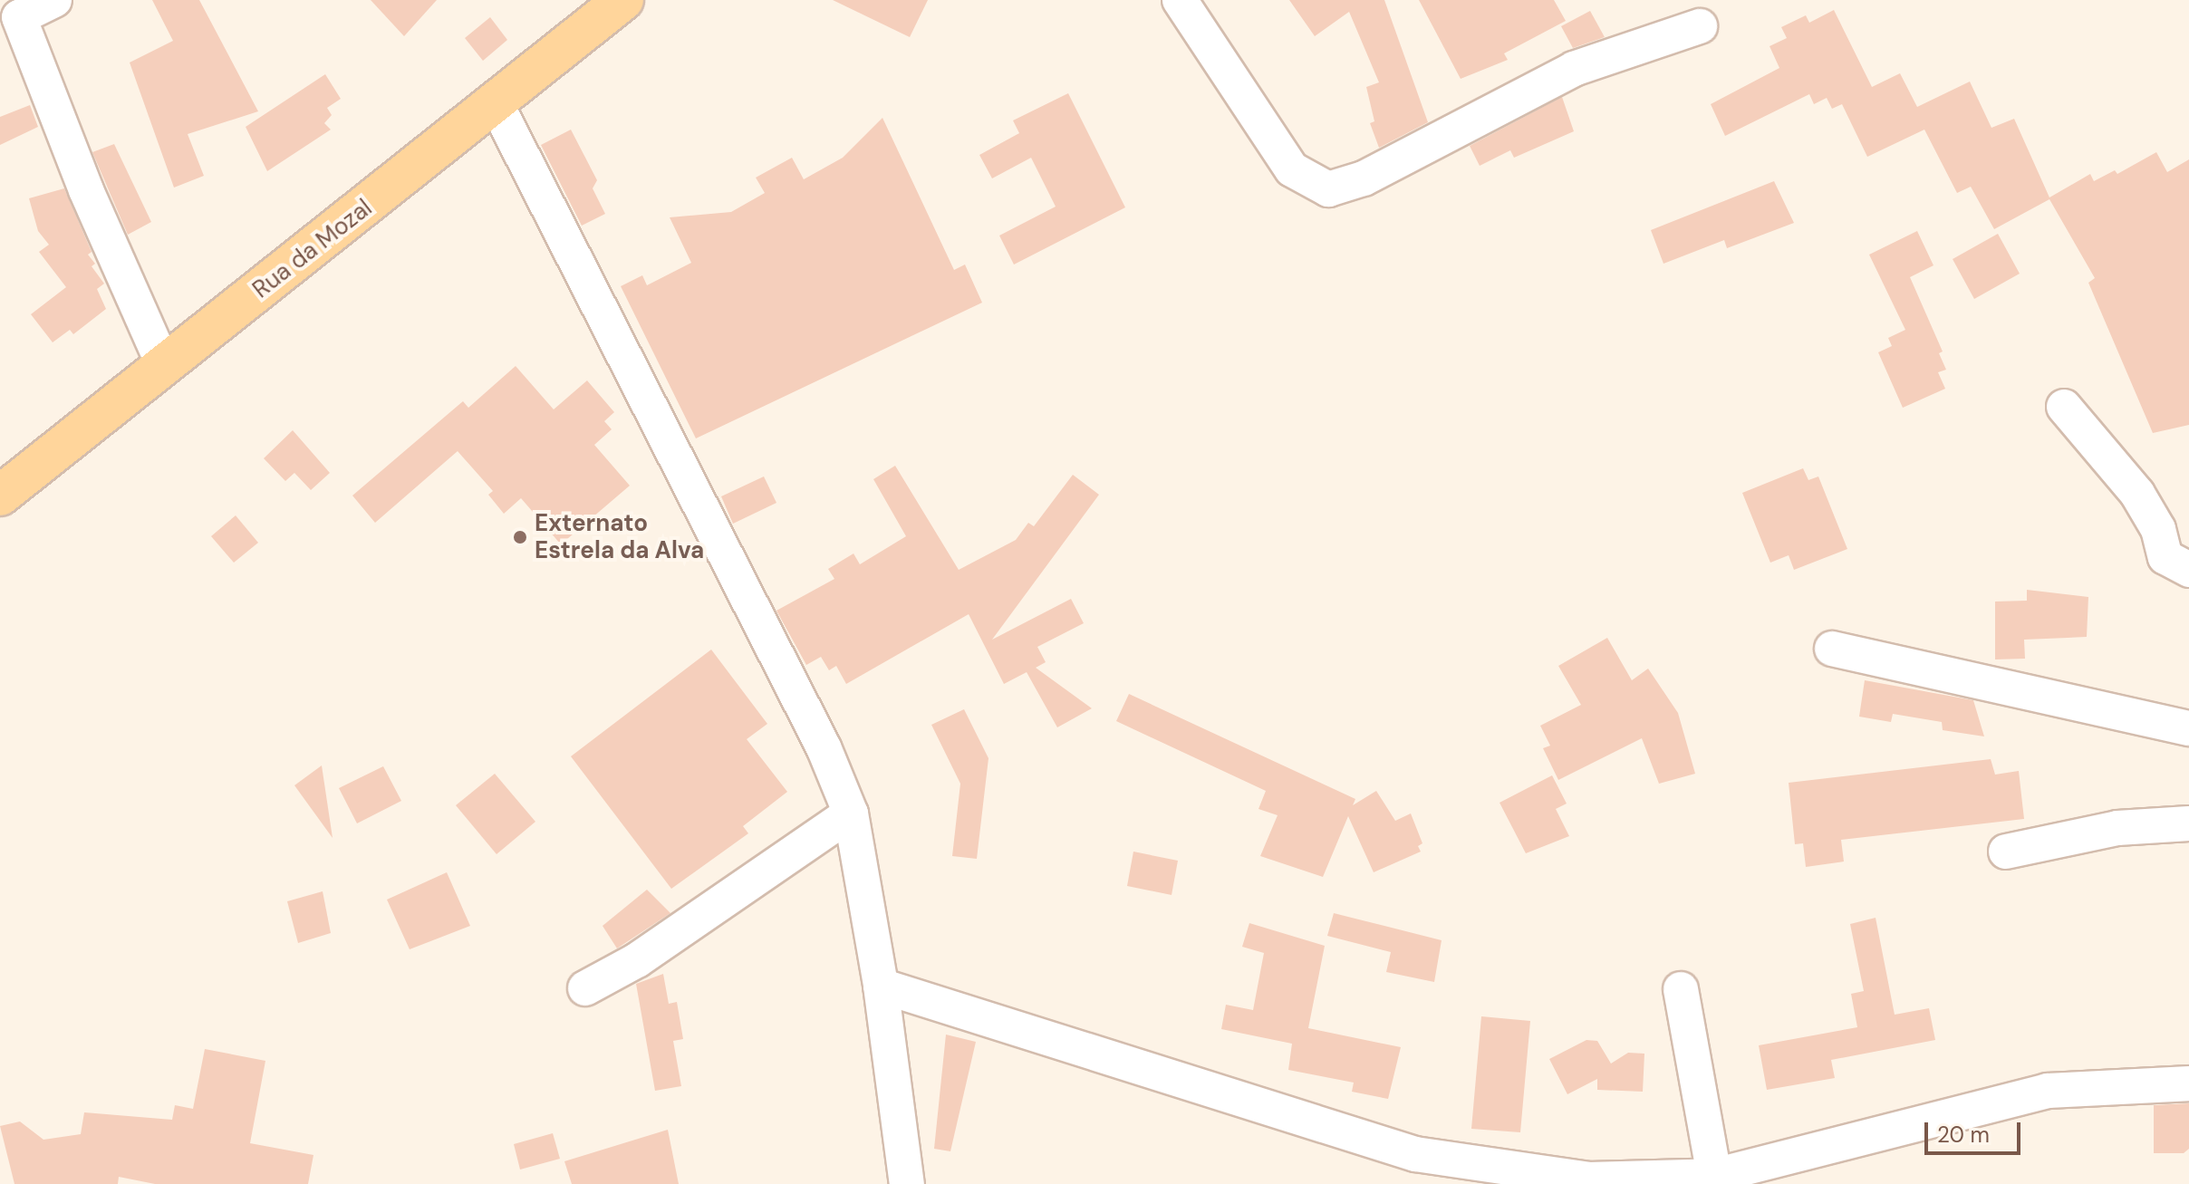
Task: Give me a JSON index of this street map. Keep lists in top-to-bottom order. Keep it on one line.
{"streets":{"main road":["Rua da Mozal"]},"places":["Externato Estrela da Alva"],"scale_bar":"20 m"}
